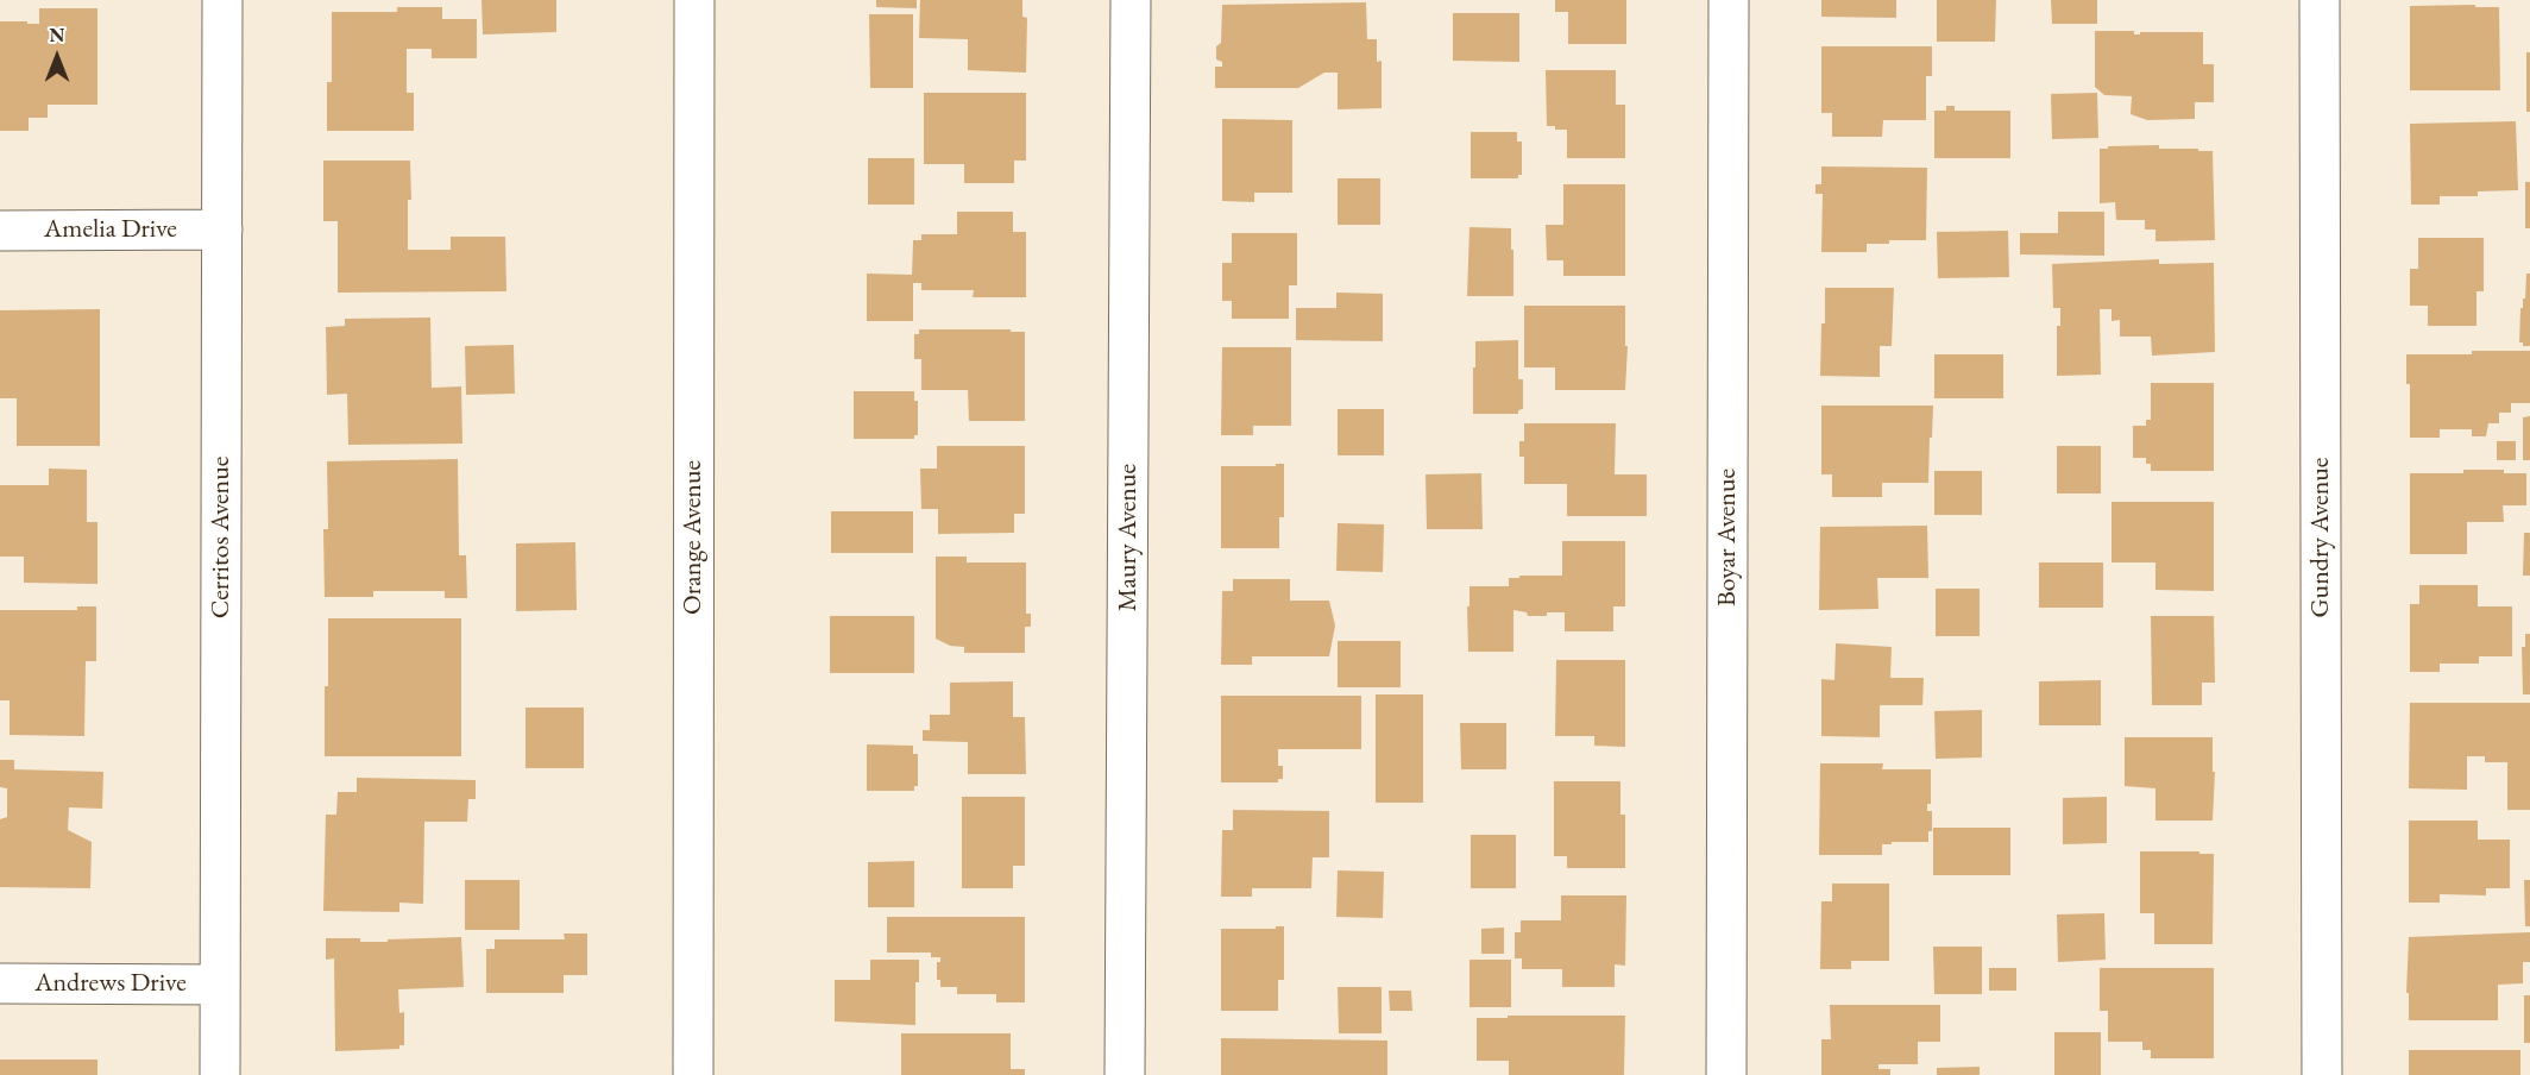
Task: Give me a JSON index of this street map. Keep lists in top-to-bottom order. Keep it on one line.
{"streets":{"street":["Amelia Drive","Cerritos Avenue","Orange Avenue","Maury Avenue","Boyar Avenue","Gundry Avenue","Andrews Drive"]},"crossings":[["Amelia Drive","Cerritos Avenue"],["Cerritos Avenue","Andrews Drive"]],"north":"top"}
